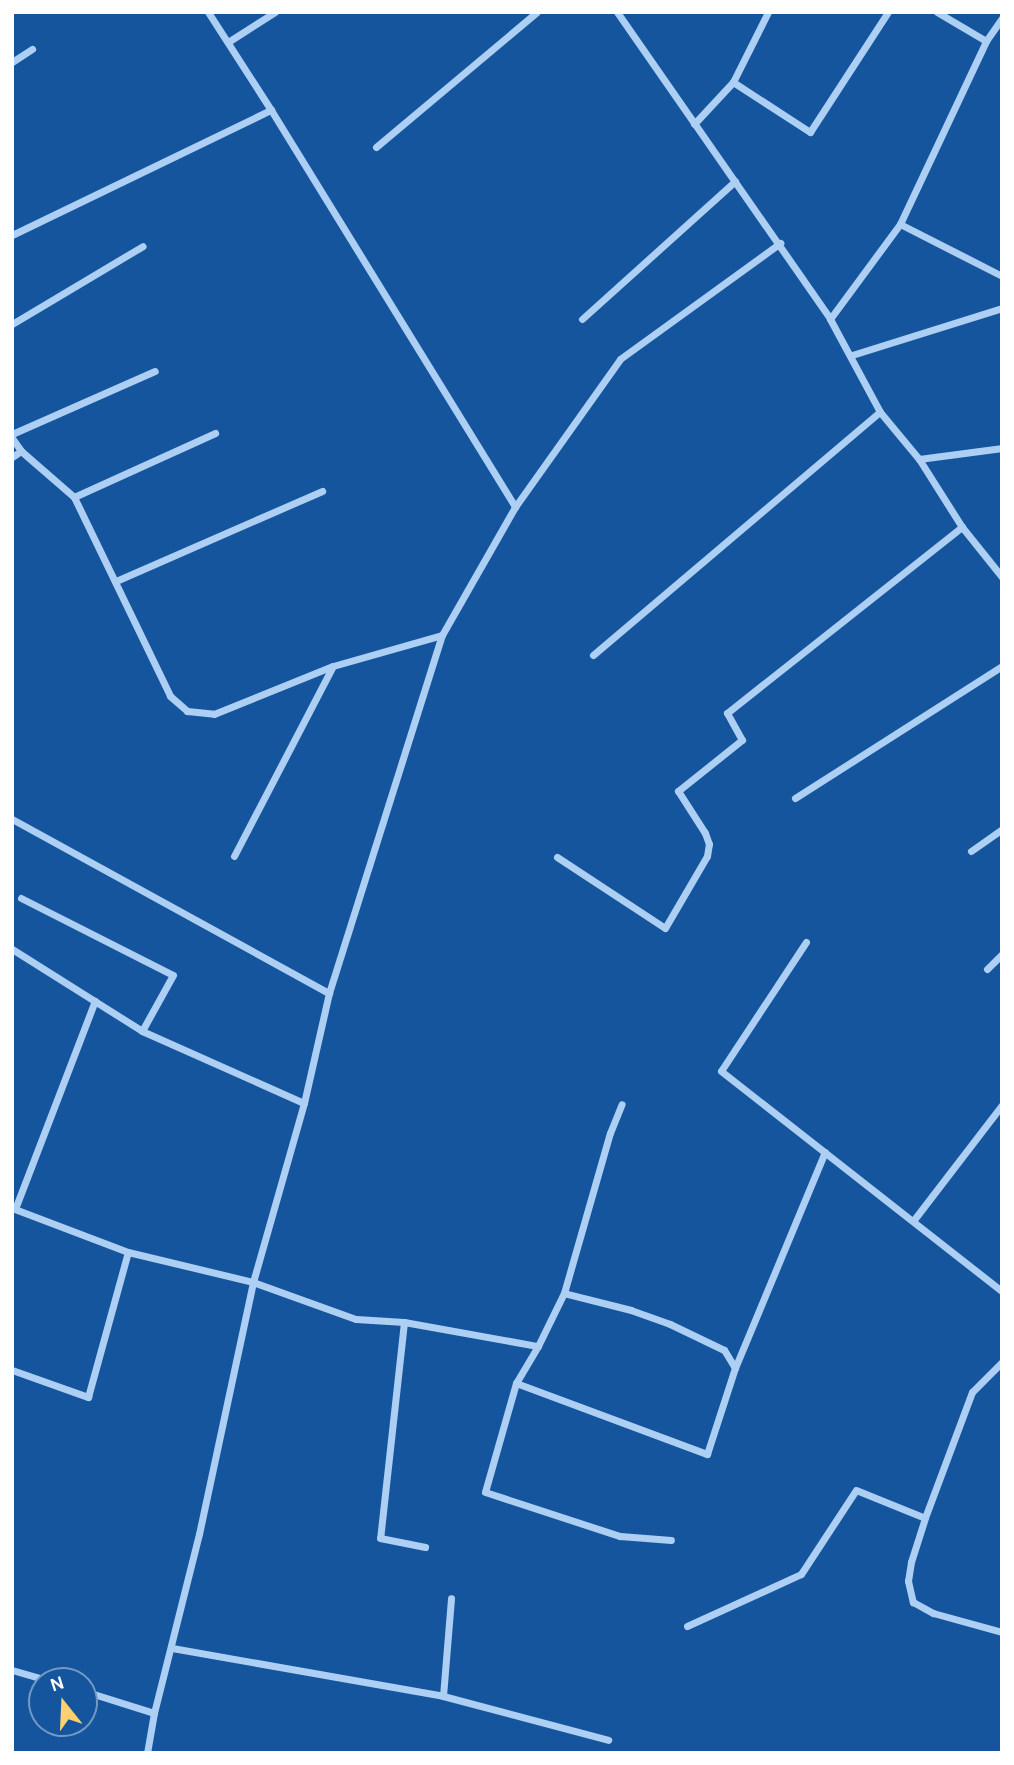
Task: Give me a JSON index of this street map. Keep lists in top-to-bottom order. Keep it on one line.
{"north":"top"}
